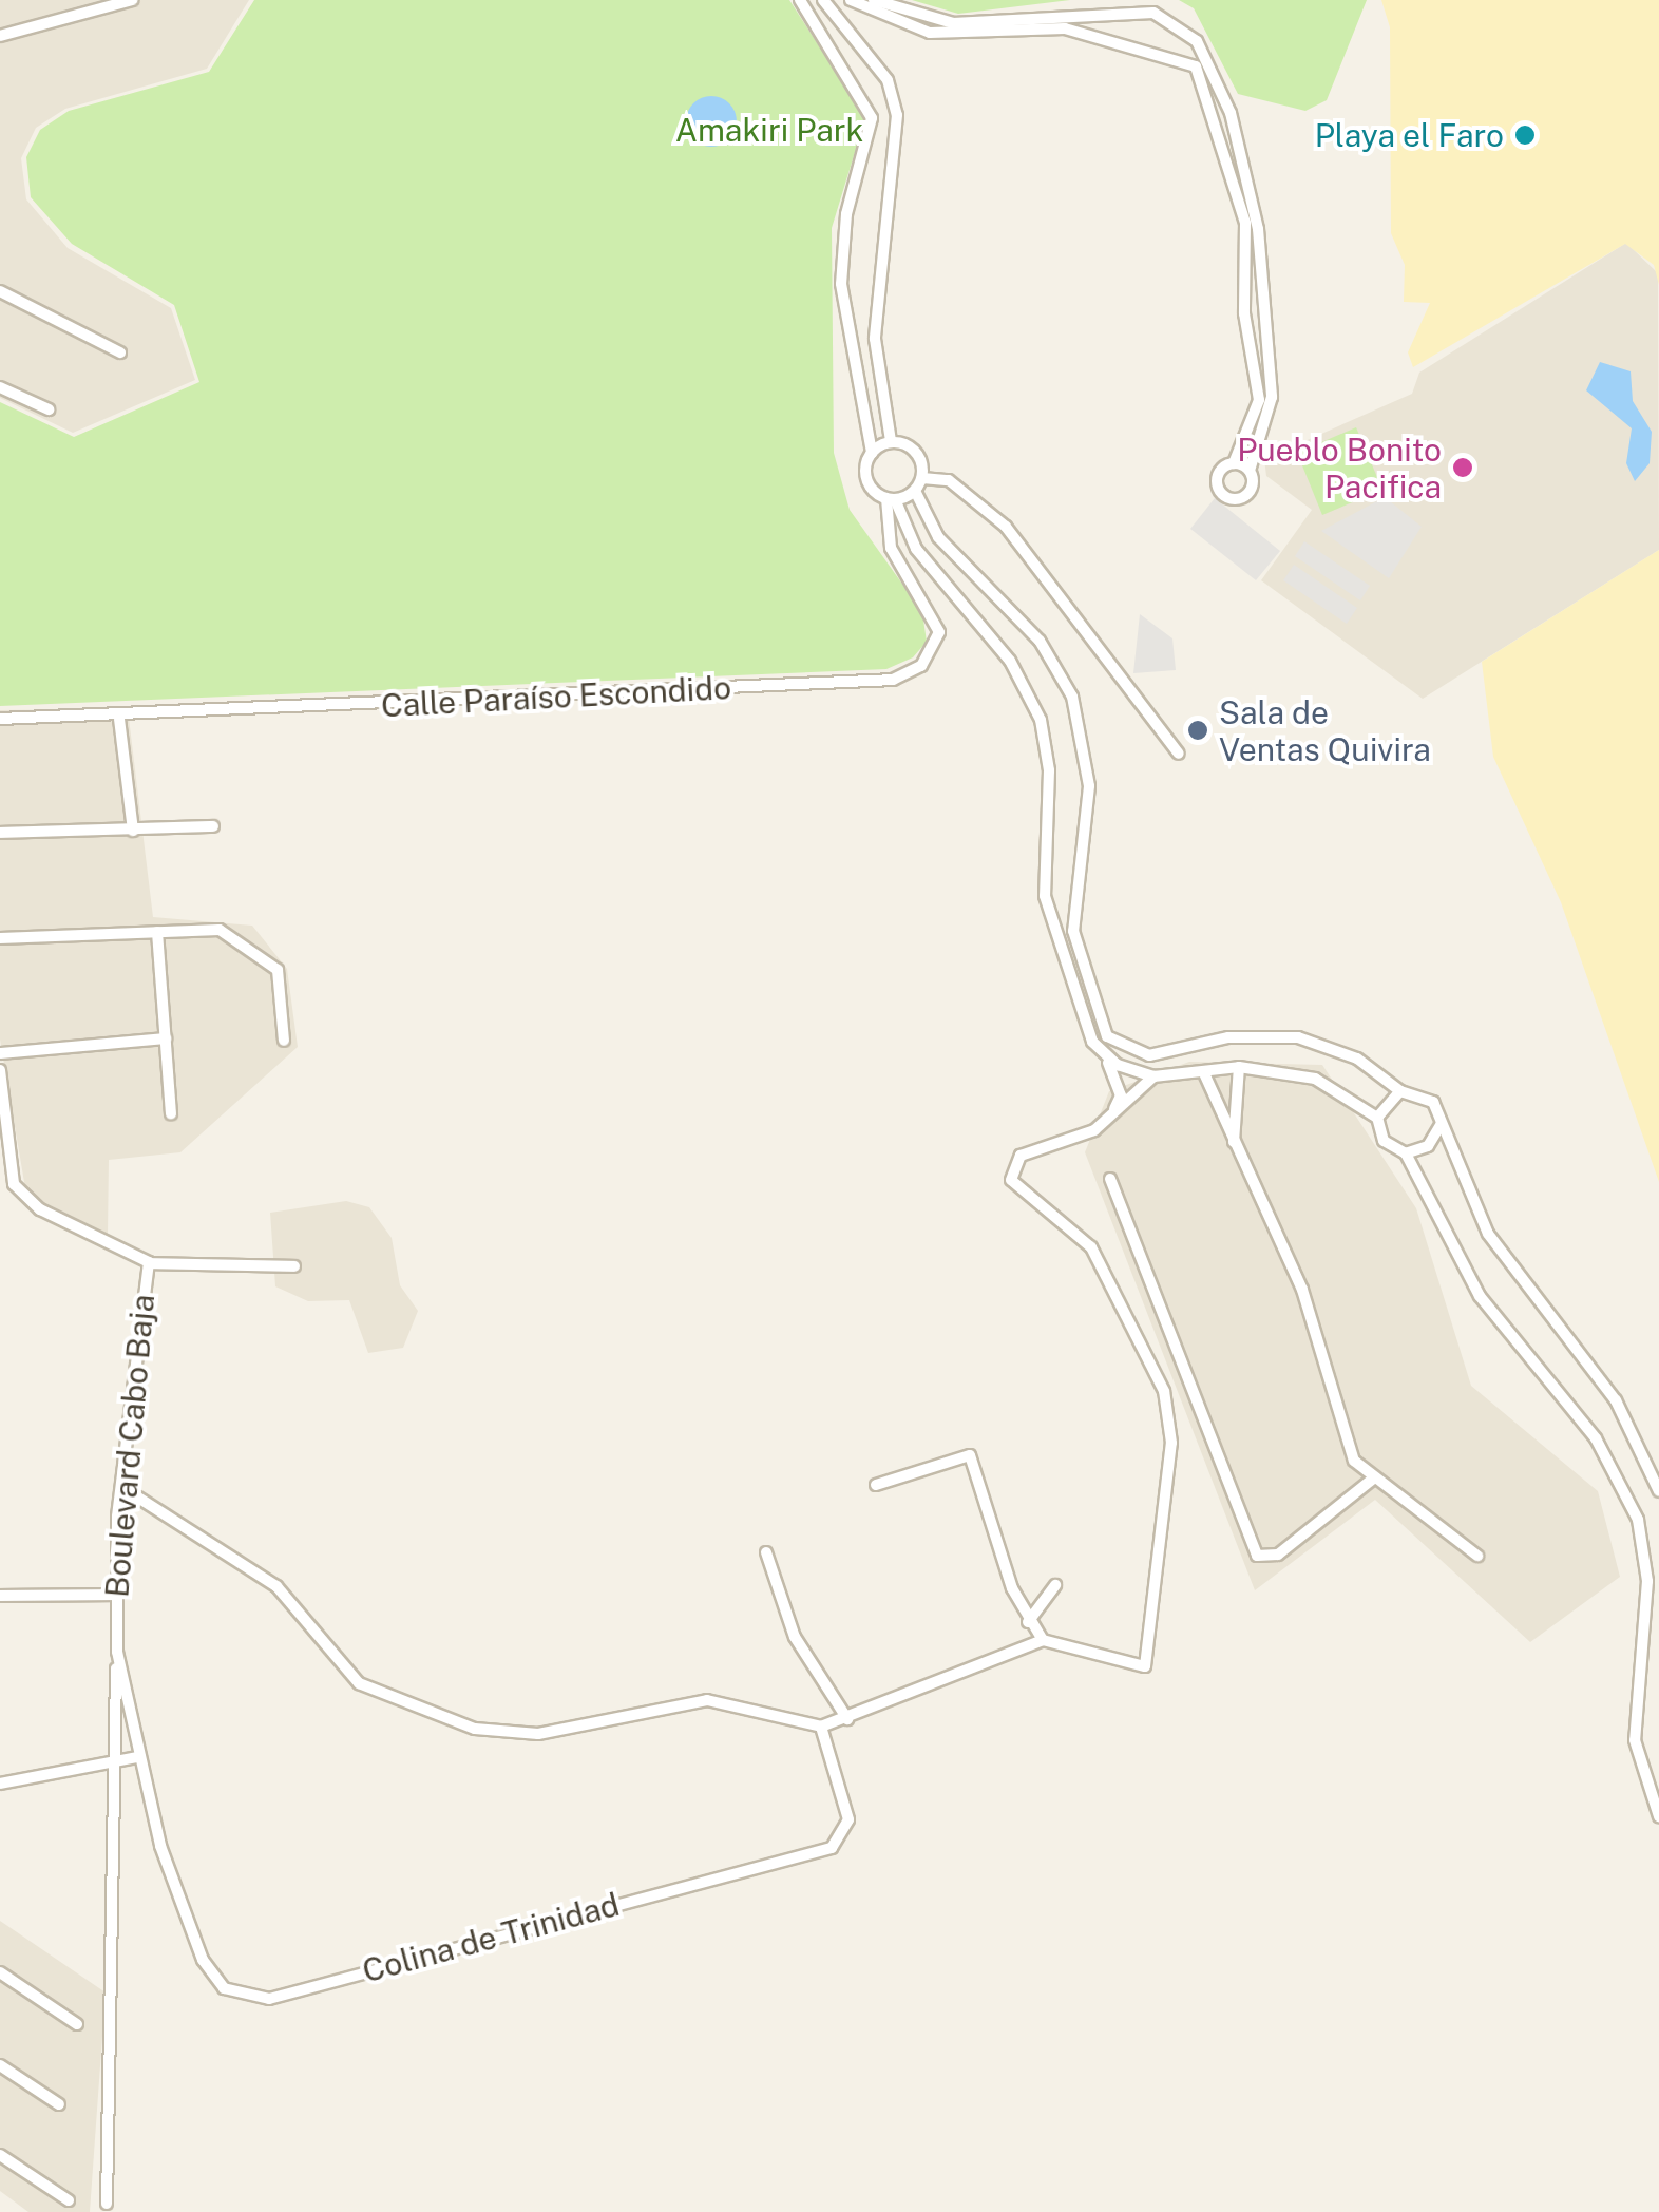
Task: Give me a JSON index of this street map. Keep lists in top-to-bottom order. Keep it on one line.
{"streets":{"street":["Calle Paraíso Escondido","Boulevard Cabo Baja","Colina de Trinidad"]},"crossings":[["Boulevard Cabo Baja","Colina de Trinidad"]],"parks":["Amakiri Park"],"places":["Playa el Faro","Pueblo Bonito Pacifica","Sala de Ventas Quivira"]}
